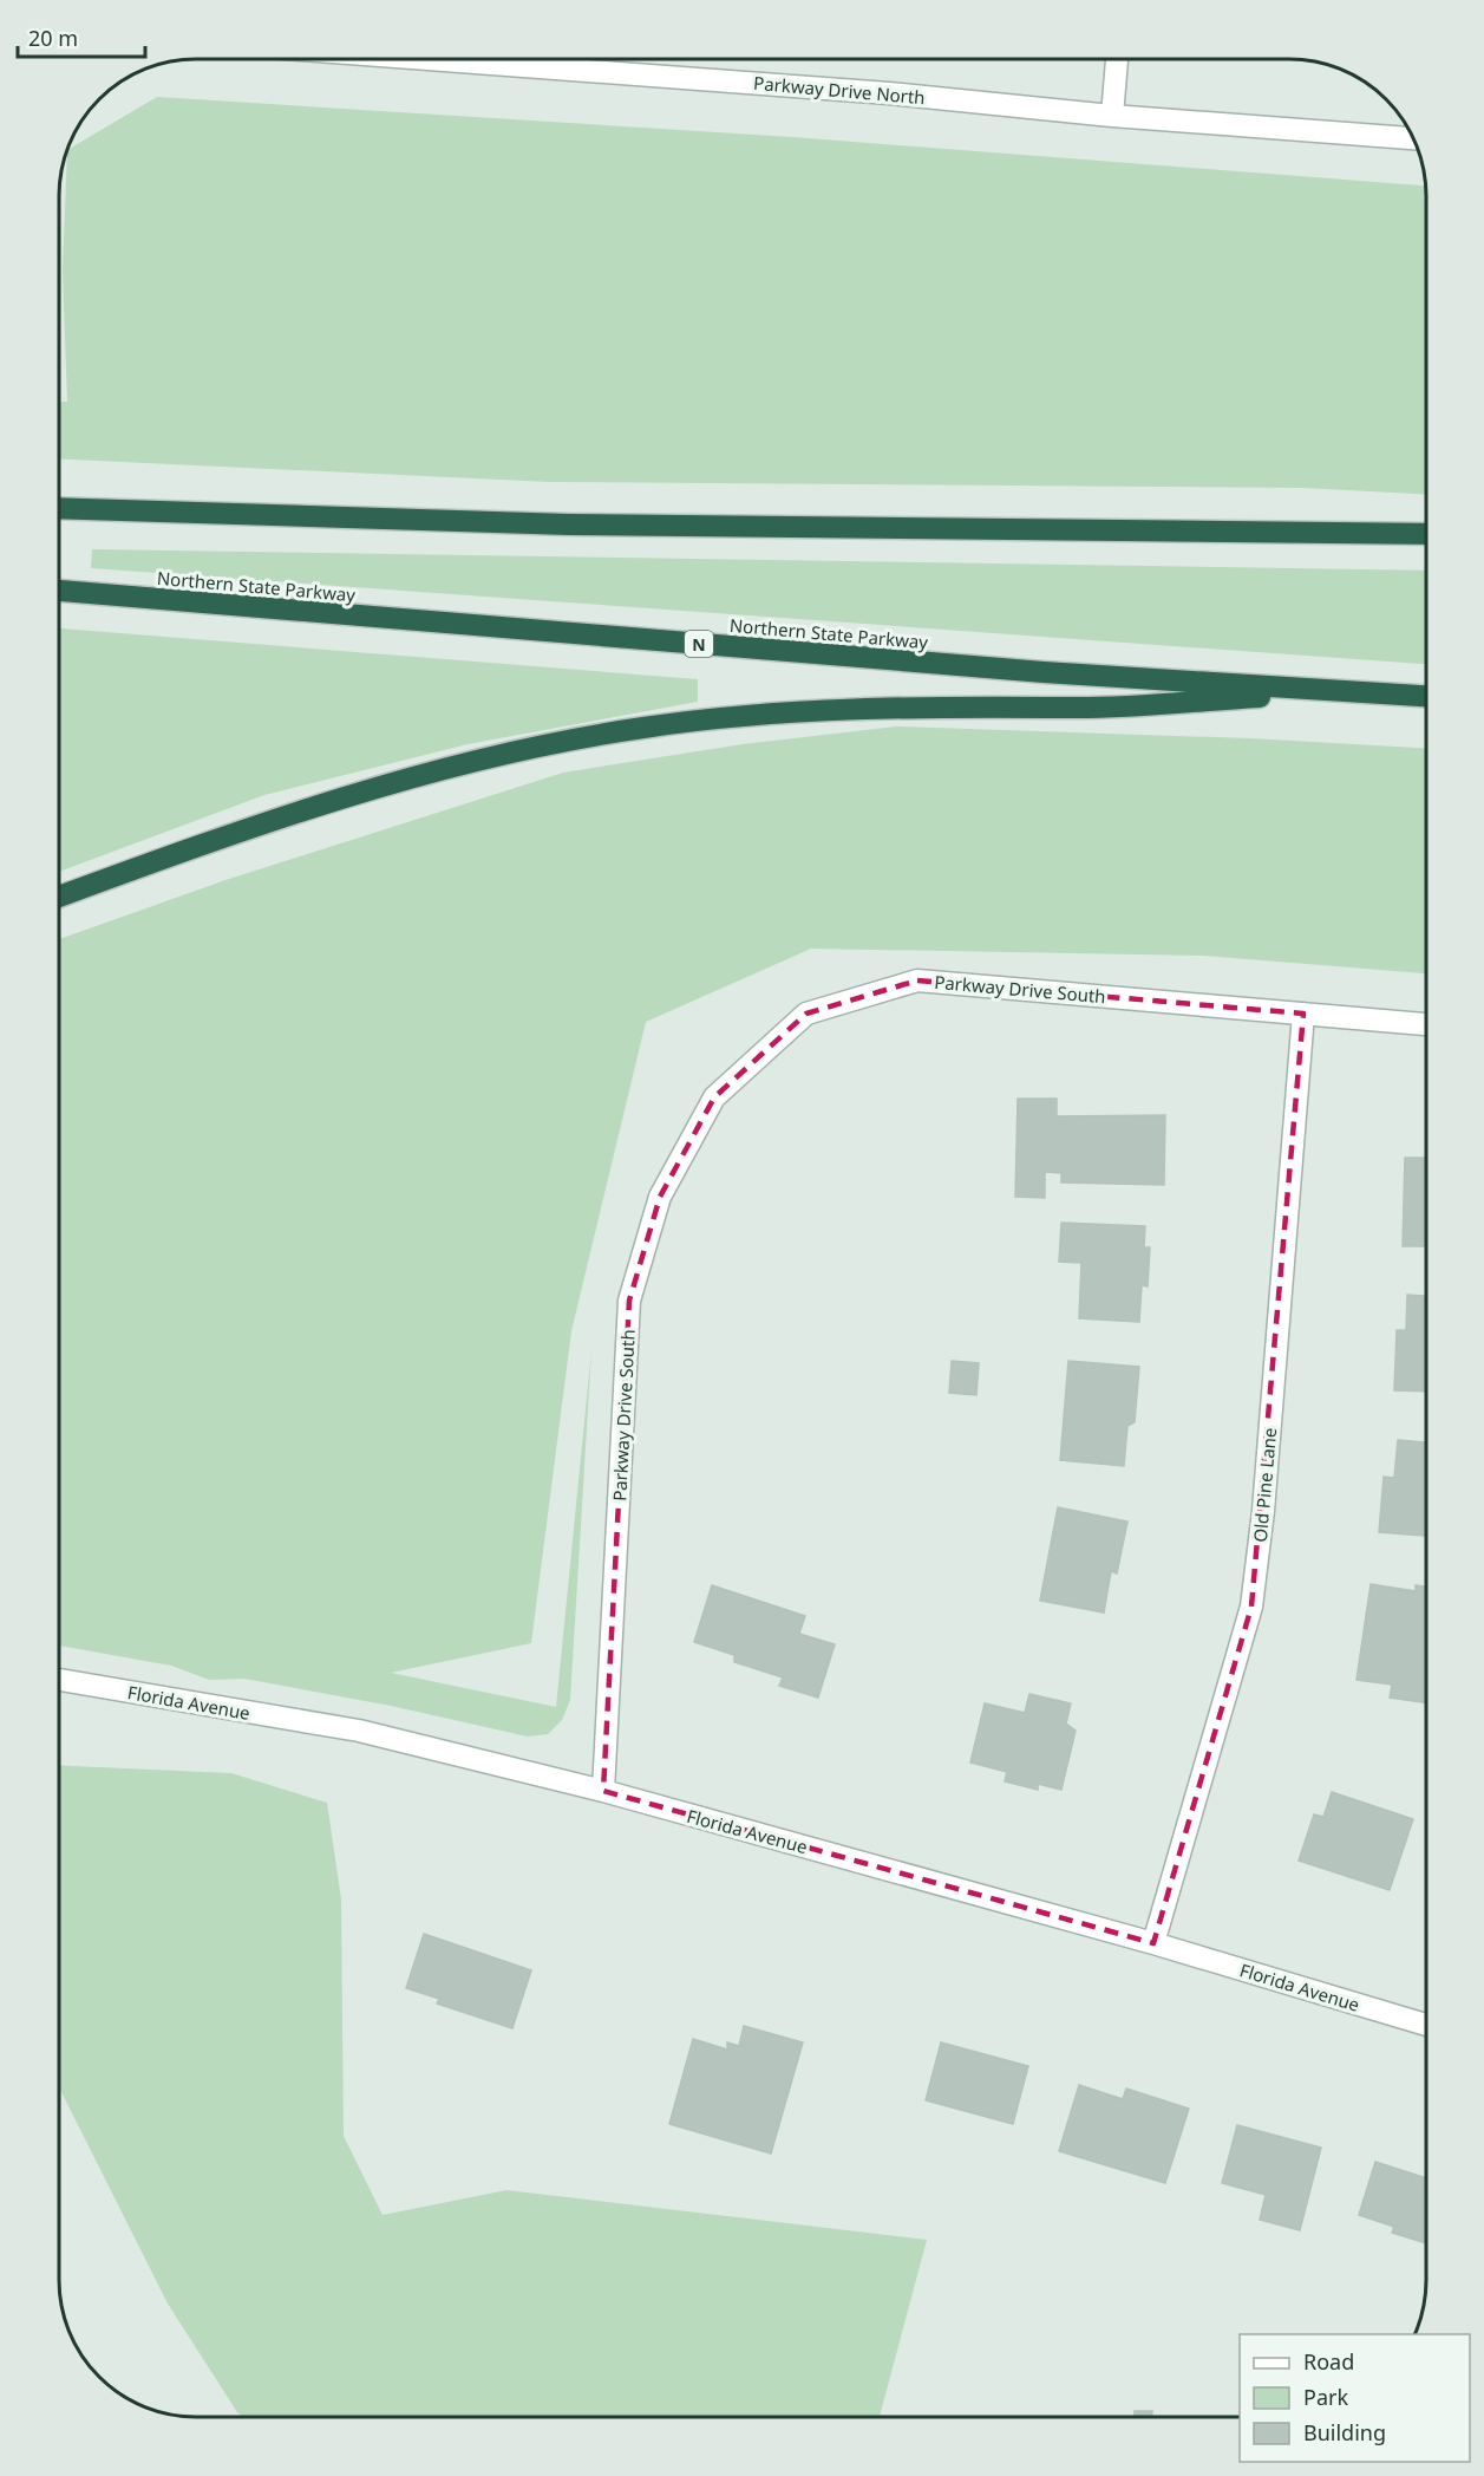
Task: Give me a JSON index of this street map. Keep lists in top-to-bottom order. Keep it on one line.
{"streets":{"highway":["Northern State Parkway","N"],"street":["Parkway Drive North","Parkway Drive South","Old Pine Lane","Florida Avenue"]},"crossings":[["Parkway Drive South","Old Pine Lane"],["Parkway Drive South","Florida Avenue"],["Old Pine Lane","Florida Avenue"]],"legend":["Road","Park","Building"],"scale_bar":"20 m"}
